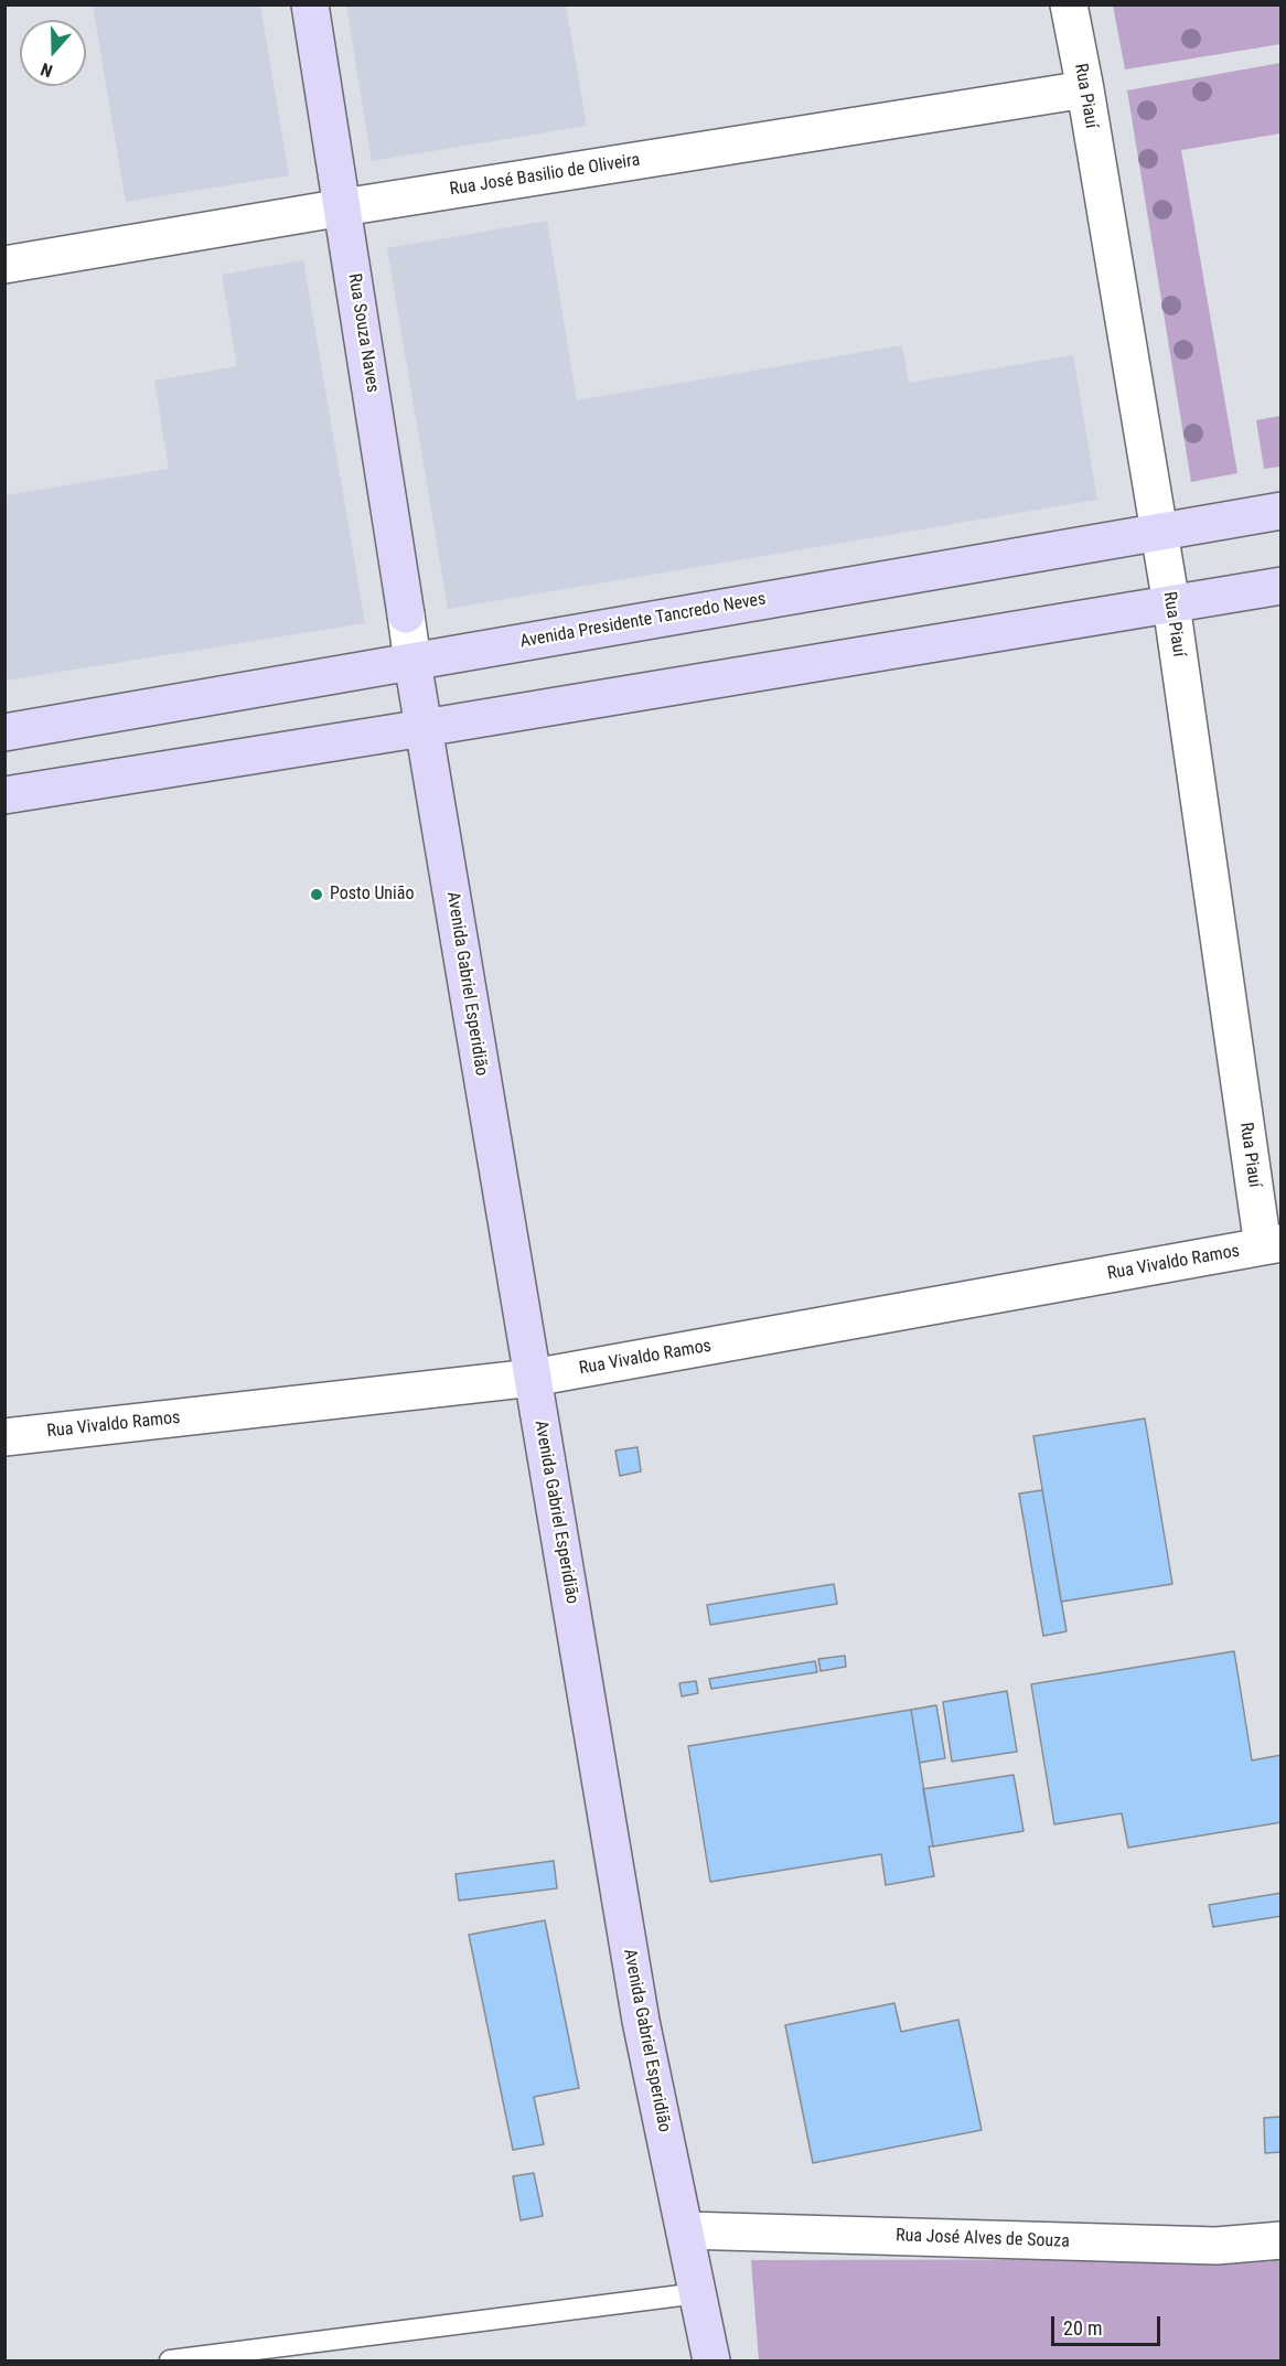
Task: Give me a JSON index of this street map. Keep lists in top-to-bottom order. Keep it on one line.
{"streets":{"main road":["Rua Souza Naves","Avenida Presidente Tancredo Neves","Avenida Gabriel Esperidião"],"street":["Rua Piauí","Rua José Basilio de Oliveira","Rua Vivaldo Ramos","Rua José Alves de Souza"]},"crossings":[["Rua Piauí","Rua José Basilio de Oliveira"],["Rua Piauí","Avenida Presidente Tancredo Neves"],["Rua Piauí","Rua Vivaldo Ramos"],["Rua José Basilio de Oliveira","Rua Souza Naves"],["Rua Souza Naves","Avenida Presidente Tancredo Neves"],["Rua Souza Naves","Avenida Gabriel Esperidião"],["Avenida Presidente Tancredo Neves","Avenida Gabriel Esperidião"],["Avenida Gabriel Esperidião","Rua Vivaldo Ramos"],["Avenida Gabriel Esperidião","Rua José Alves de Souza"]],"places":["Posto União"],"scale_bar":"20 m","north":"bottom"}
